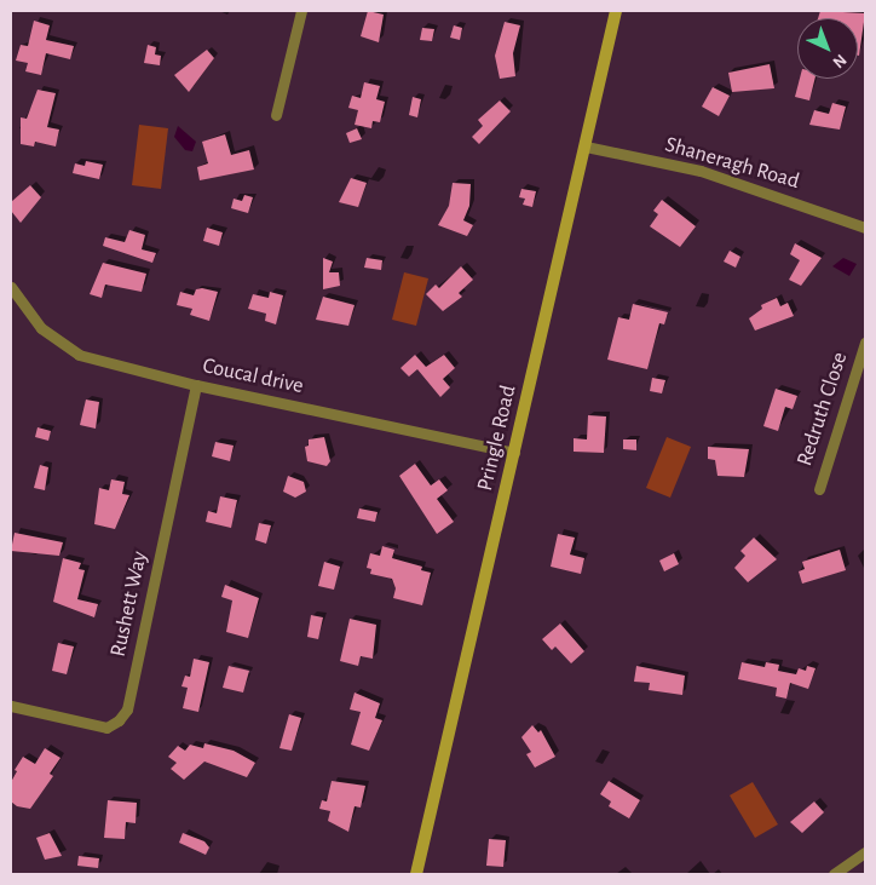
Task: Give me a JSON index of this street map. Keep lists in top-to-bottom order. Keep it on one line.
{"streets":{"street":["Shaneragh Road","Coucal drive","Redruth Close","Pringle Road","Rushett Way"]},"crossings":[["Shaneragh Road","Pringle Road"],["Coucal drive","Pringle Road"],["Coucal drive","Rushett Way"]],"north":"bottom right"}
